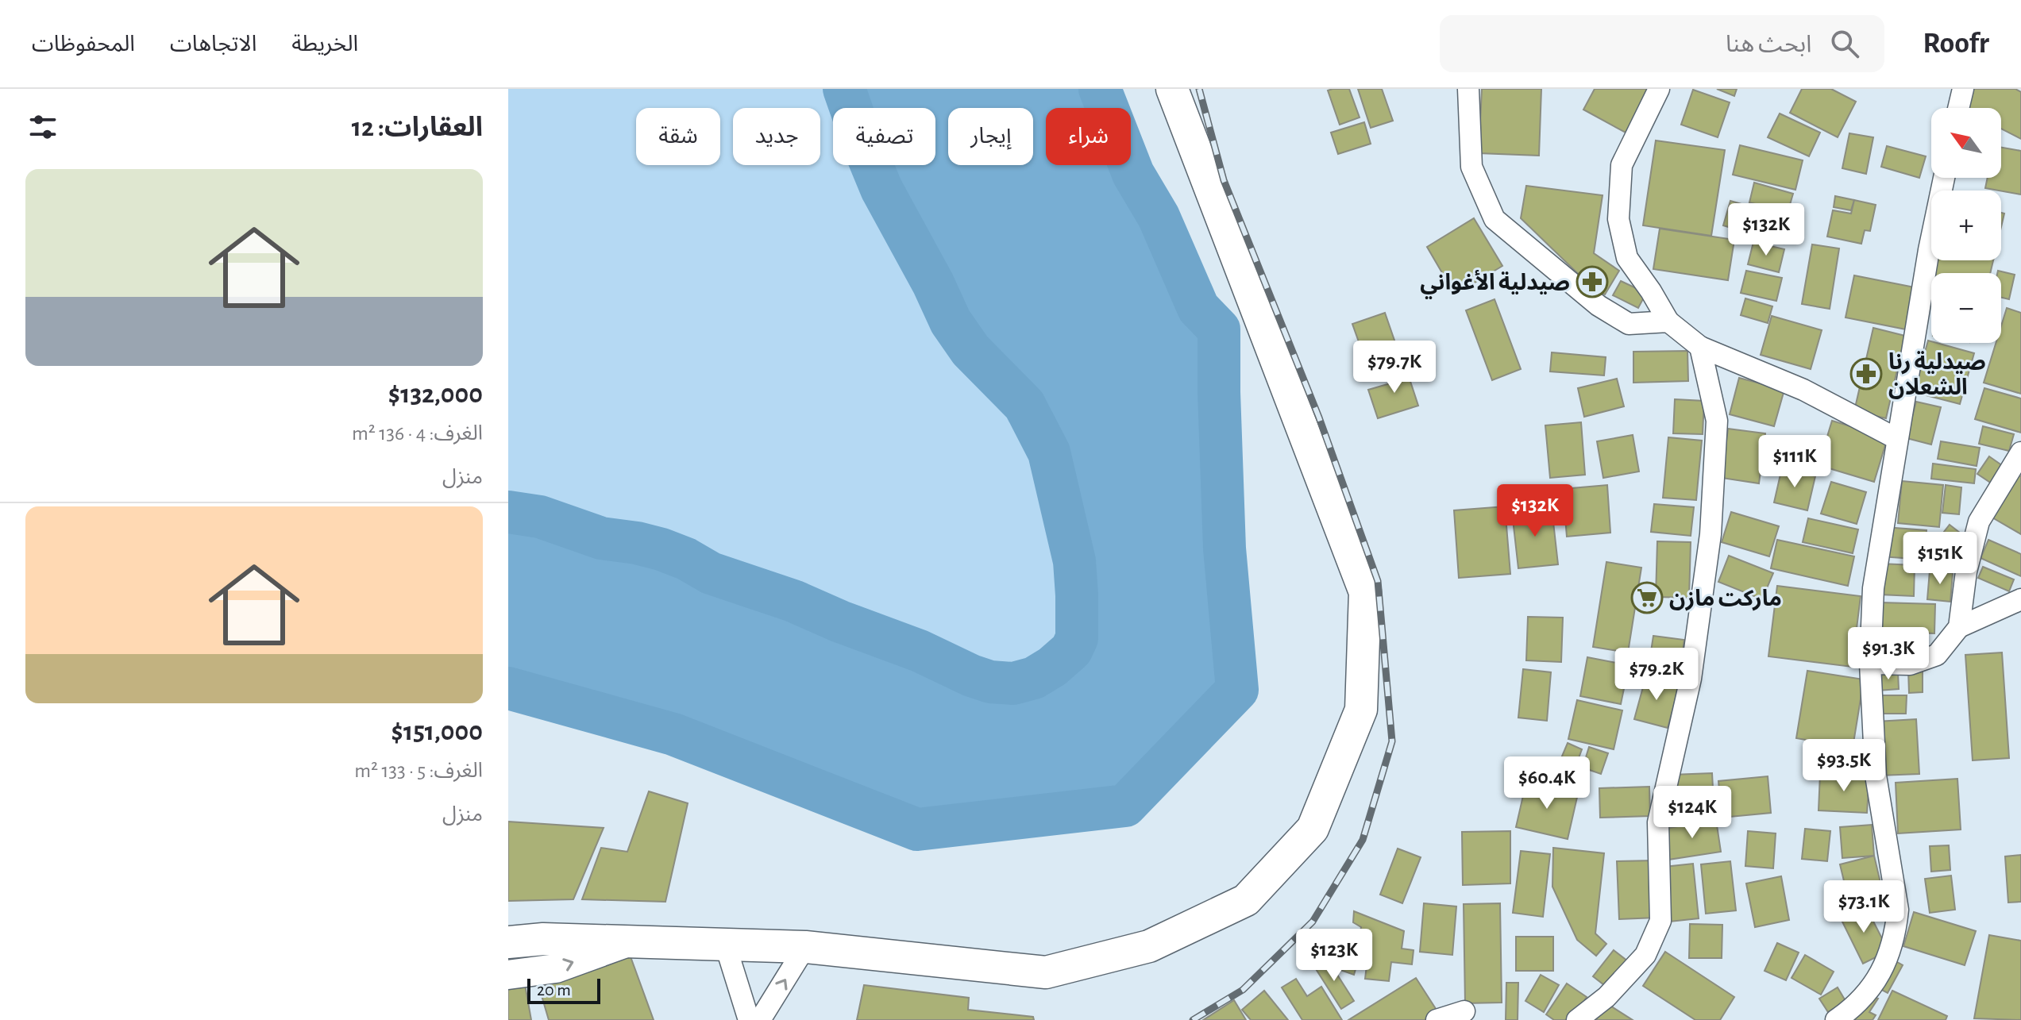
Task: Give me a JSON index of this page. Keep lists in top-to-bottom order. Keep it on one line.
{"places":{"pharmacy":["صيدلية الأغواني","صيدلية رنا الشعلان"],"supermarket":["ماركت مازن"]},"scale_bar":"20 m","north":"top left","page":{"header":"Roofr","search":"ابحث هنا","nav":["الخريطة","الاتجاهات","المحفوظات"],"heading":"العقارات: 12","map_buttons":["+","−"],"chip":["شراء","إيجار","تصفية","جديد","شقة"],"list":[{"name":"$132,000","note":"الغرف: 4 · 136 m² · منزل"},{"name":"$151,000","note":"الغرف: 5 · 133 m² · منزل"}],"price":["$132K","$79.7K","$111K","$132K","$151K","$91.3K","$79.2K","$93.5K","$60.4K","$124K","$73.1K","$123K"],"scale":"20 m"}}
